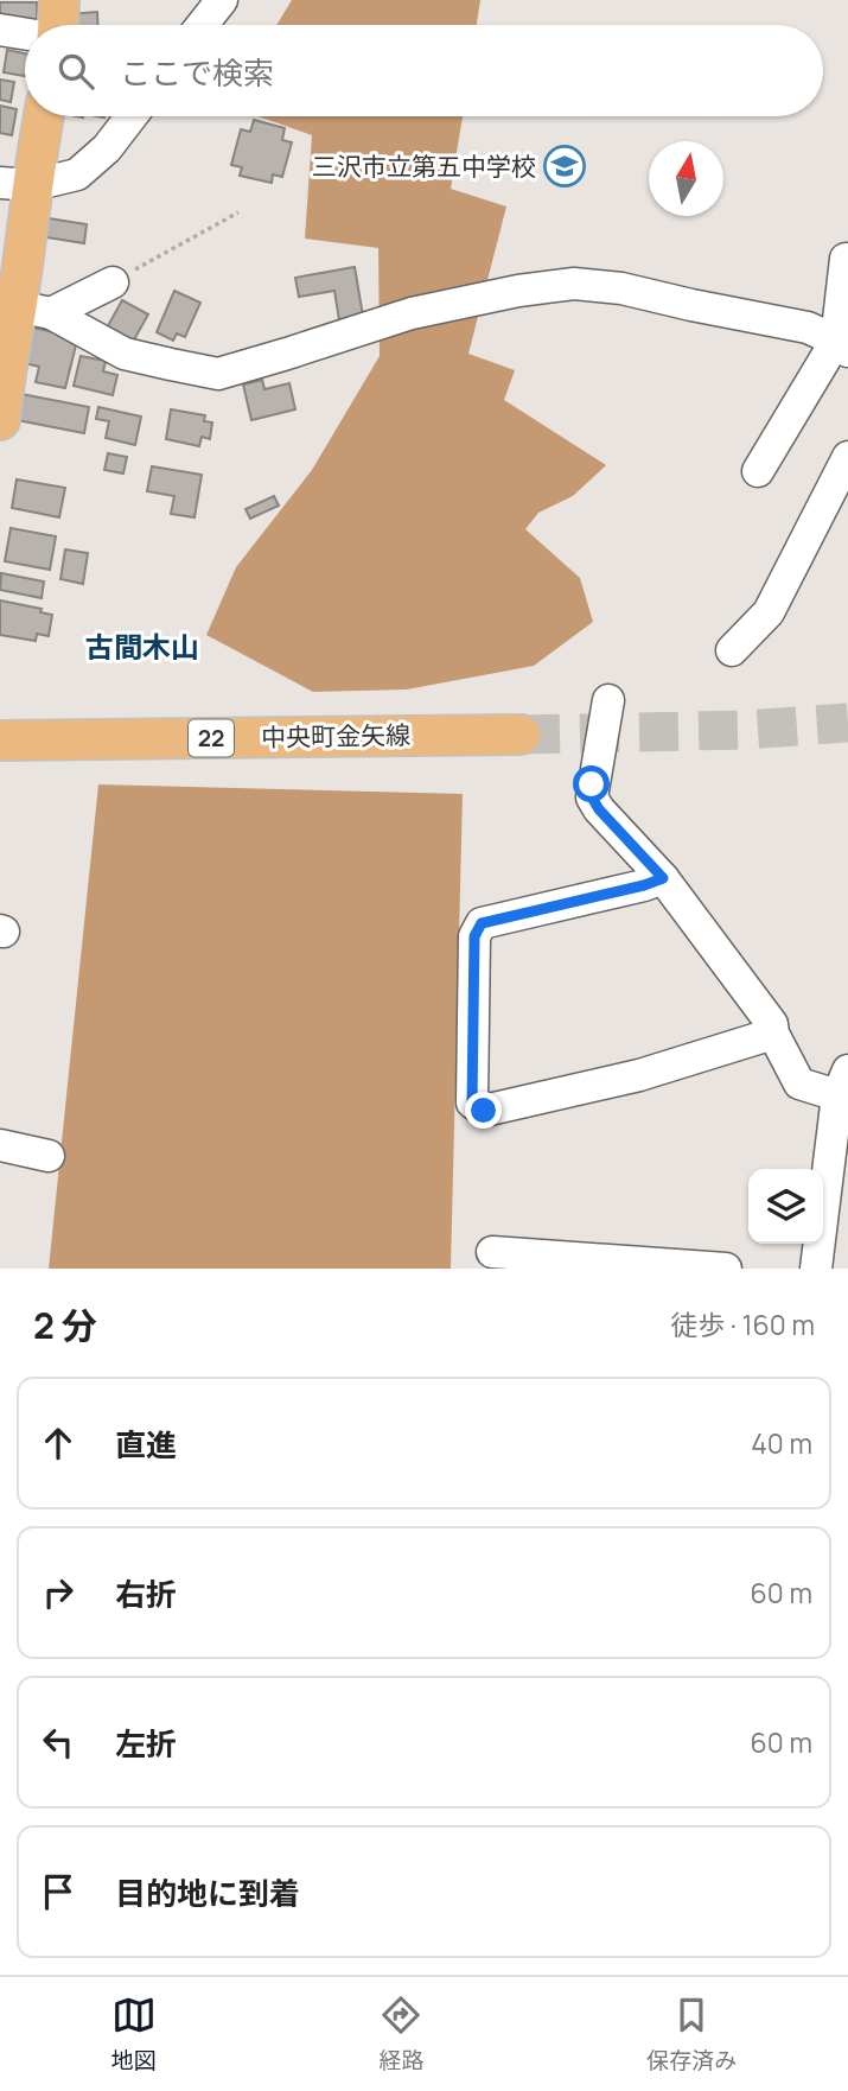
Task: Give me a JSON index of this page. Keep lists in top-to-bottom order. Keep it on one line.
{"streets":{"main road":["中央町金矢線","22"]},"districts":["古間木山"],"places":{"school or university":["三沢市立第五中学校"]},"north":"top","page":{"search":"ここで検索","heading":["2 分","徒歩 · 160 m"],"list":[["直進","40 m"],["右折","60 m"],["左折","60 m"],"目的地に到着"],"nav":["地図","経路","保存済み"]}}
